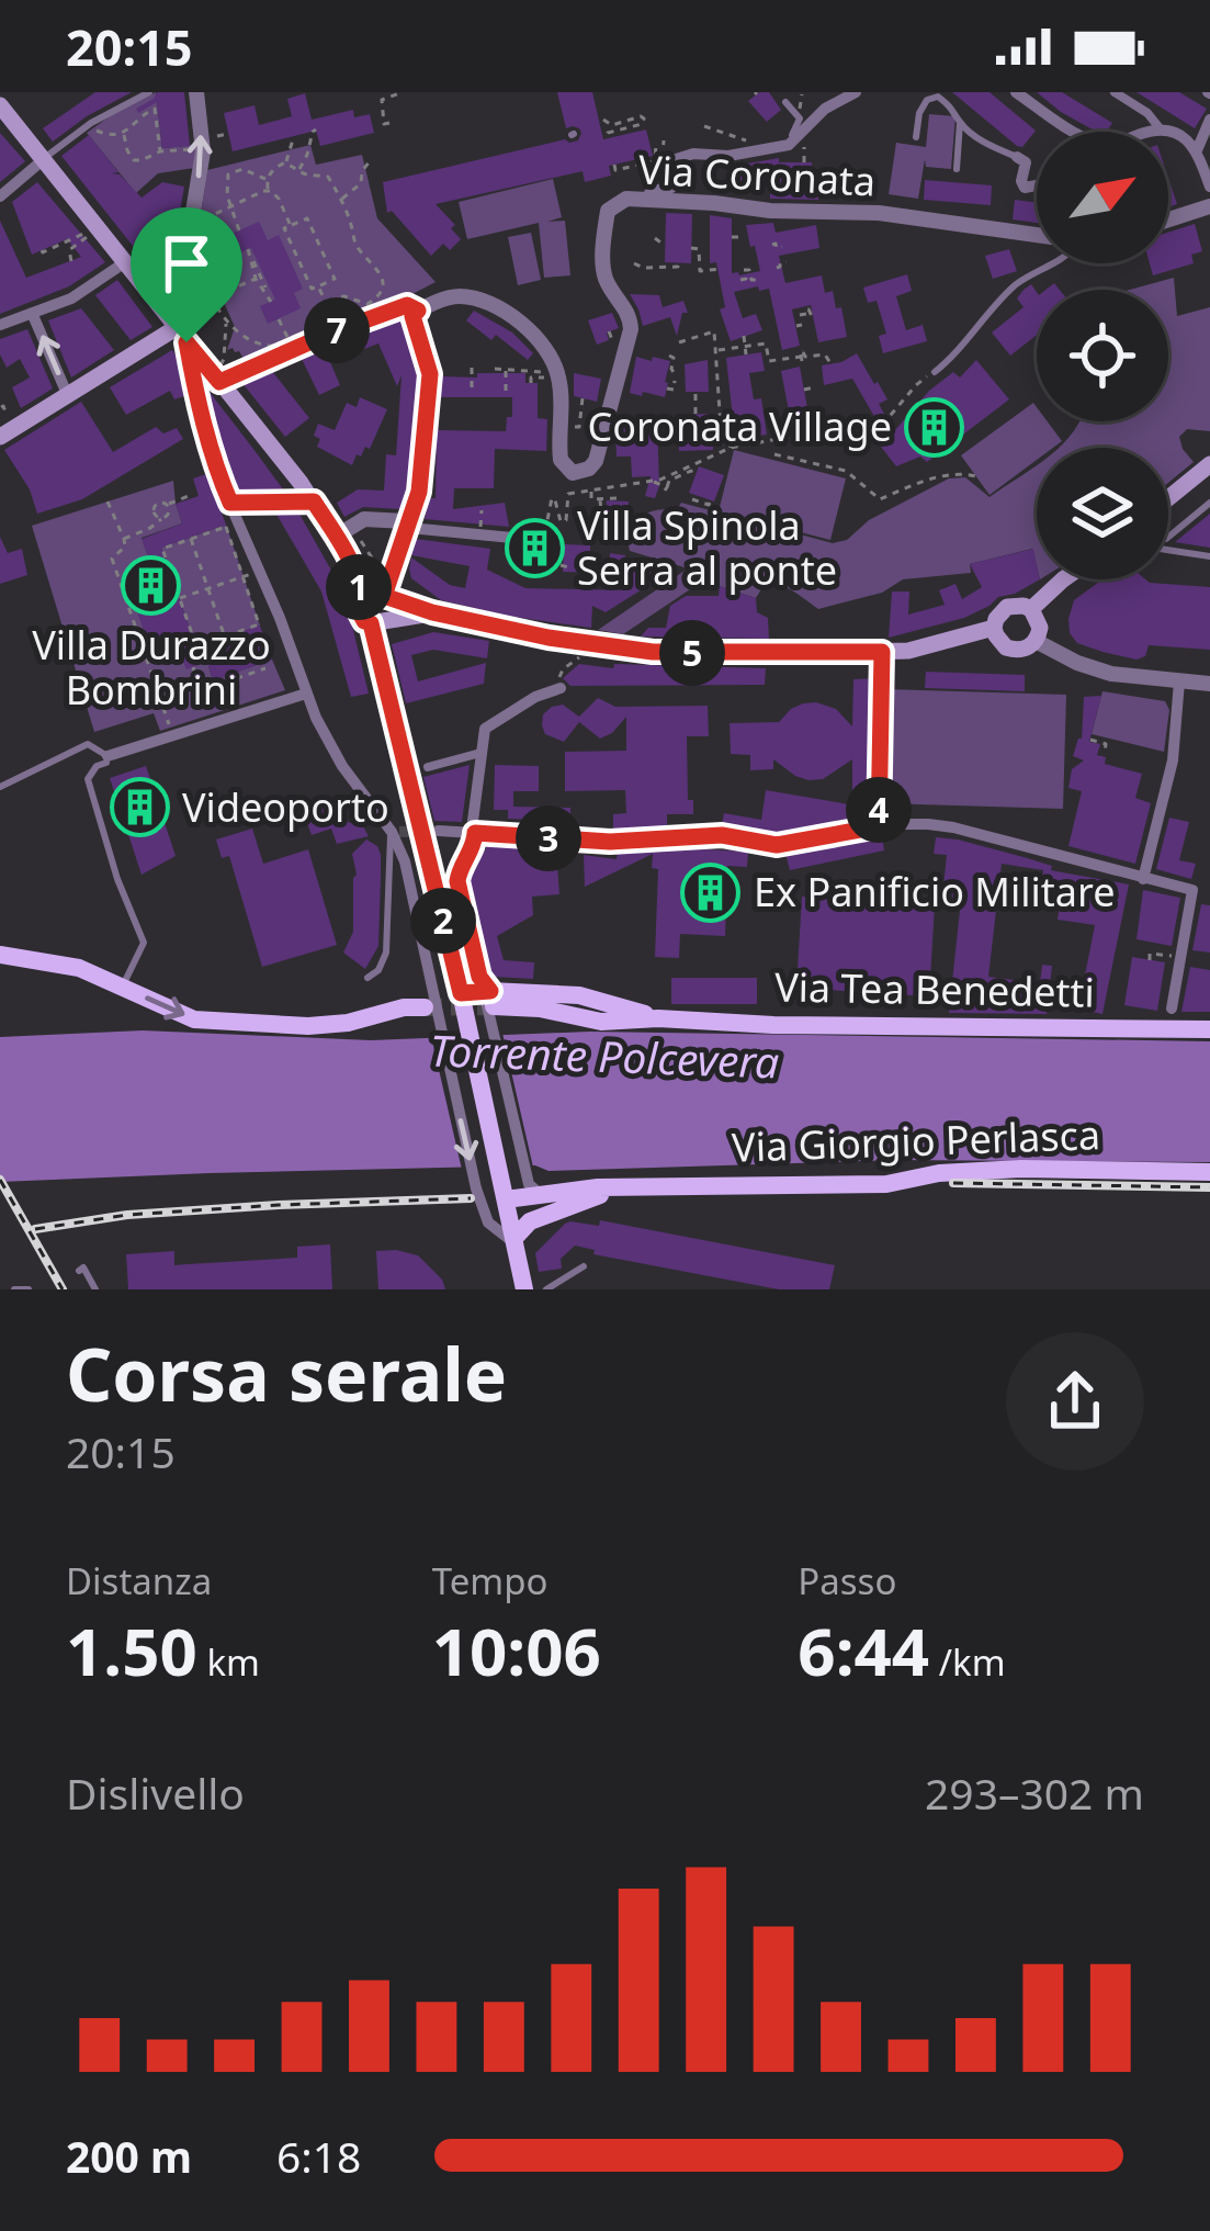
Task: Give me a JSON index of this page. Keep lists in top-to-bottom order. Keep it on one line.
{"streets":{"main road":["Via Tea Benedetti","Via Giorgio Perlasca"],"street":["Via Coronata"]},"water":["Torrente Polcevera"],"places":{"building":["Coronata Village","Villa Spinola Serra al ponte","Villa Durazzo Bombrini","Videoporto","Ex Panificio Militare"]},"north":"top right","page":{"status":"20:15","pins":["7","1","5","4","3","2"],"heading":["Corsa serale","20:15"],"stats":[["Distanza","1.50 km"],["Tempo","10:06"],["Passo","6:44 /km"]],"chart":["Dislivello","293–302 m"],"list":[{"name":"200 m","note":"6:18"}]}}
